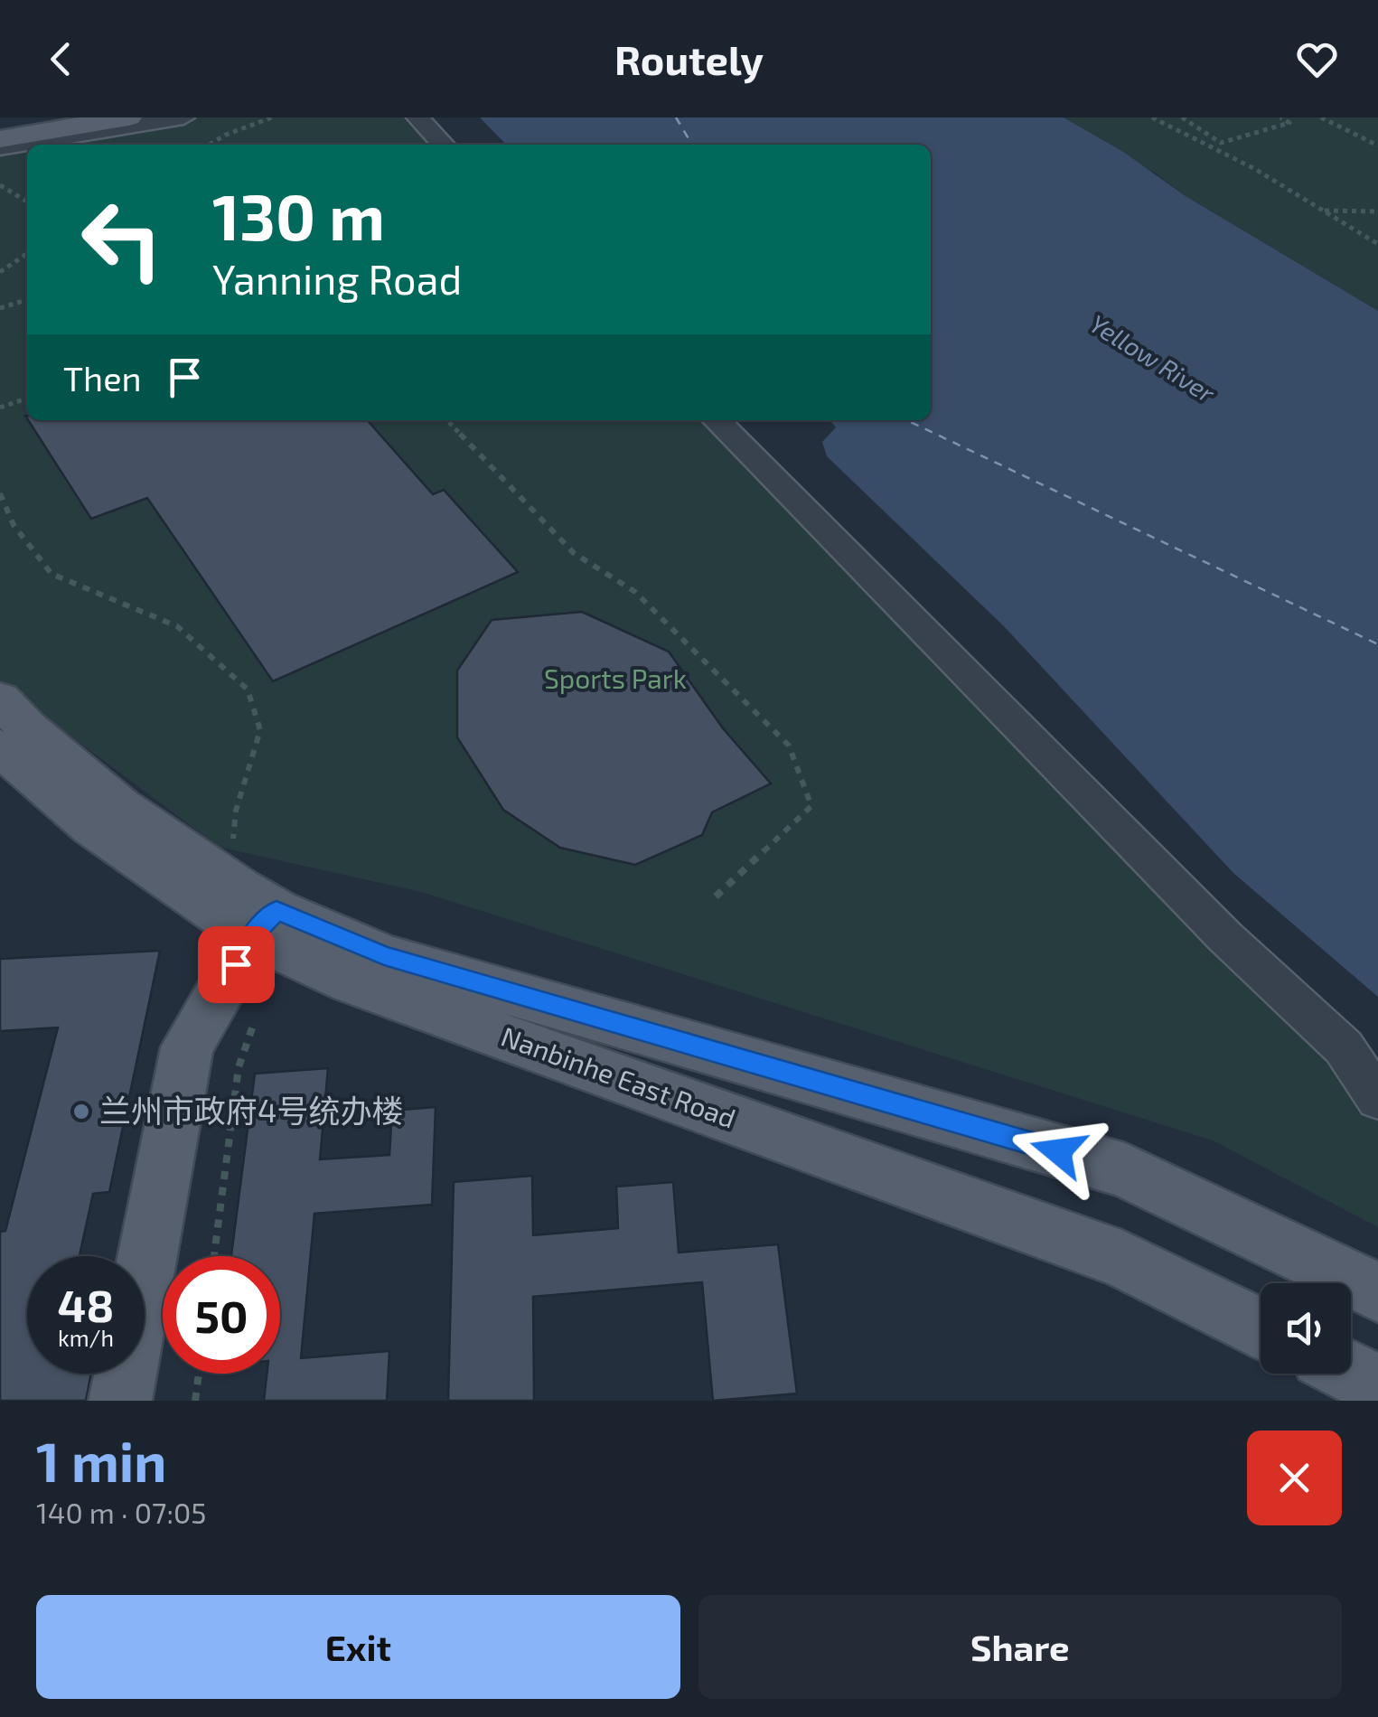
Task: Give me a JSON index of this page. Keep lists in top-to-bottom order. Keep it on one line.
{"streets":{"main road":["Nanbinhe East Road"]},"water":["Yellow River"],"parks":["Sports Park"],"places":["兰州市政府4号统办楼"],"page":{"header":"Routely","turn":["130 m","Yanning Road"],"then":"Then","speed":"48 km/h","limit":"50","heading":["1 min","140 m · 07:05"],"buttons":["Exit","Share"]}}
